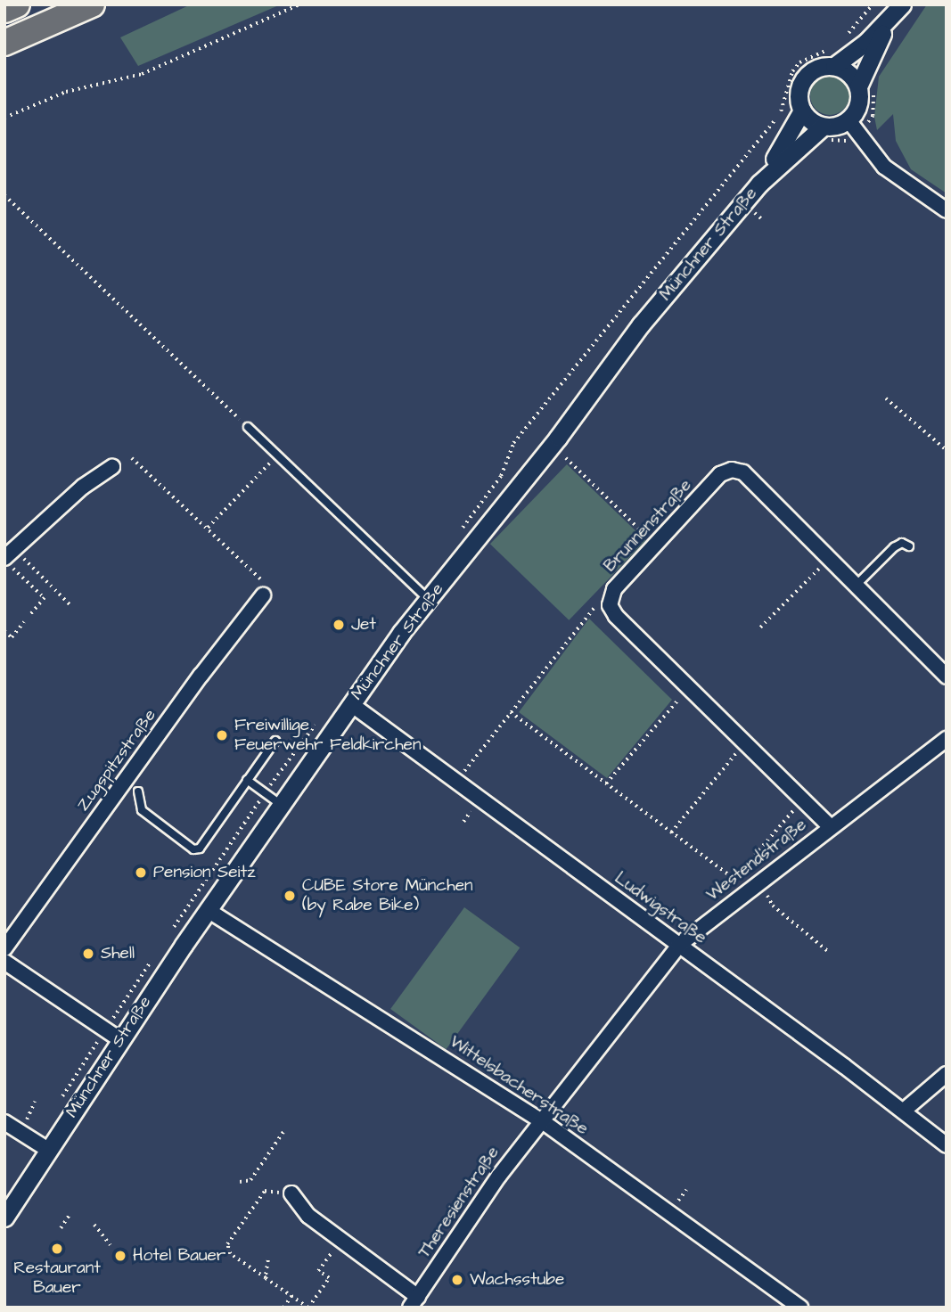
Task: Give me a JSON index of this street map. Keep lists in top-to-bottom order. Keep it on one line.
{"streets":{"street":["Münchner Straße","Brunnenstraße","Zugspitzstraße","Westendstraße","Ludwigstraße","Wittelsbacherstraße","Theresienstraße"]},"crossings":[["Münchner Straße","Ludwigstraße"],["Münchner Straße","Wittelsbacherstraße"],["Westendstraße","Ludwigstraße"],["Westendstraße","Wittelsbacherstraße"],["Westendstraße","Theresienstraße"],["Wittelsbacherstraße","Theresienstraße"]],"places":["Jet","Freiwillige Feuerwehr Feldkirchen","Pension Seitz","CUBE Store München (by Rabe Bike)","Shell","Restaurant Bauer","Hotel Bauer","Wachsstube"]}
